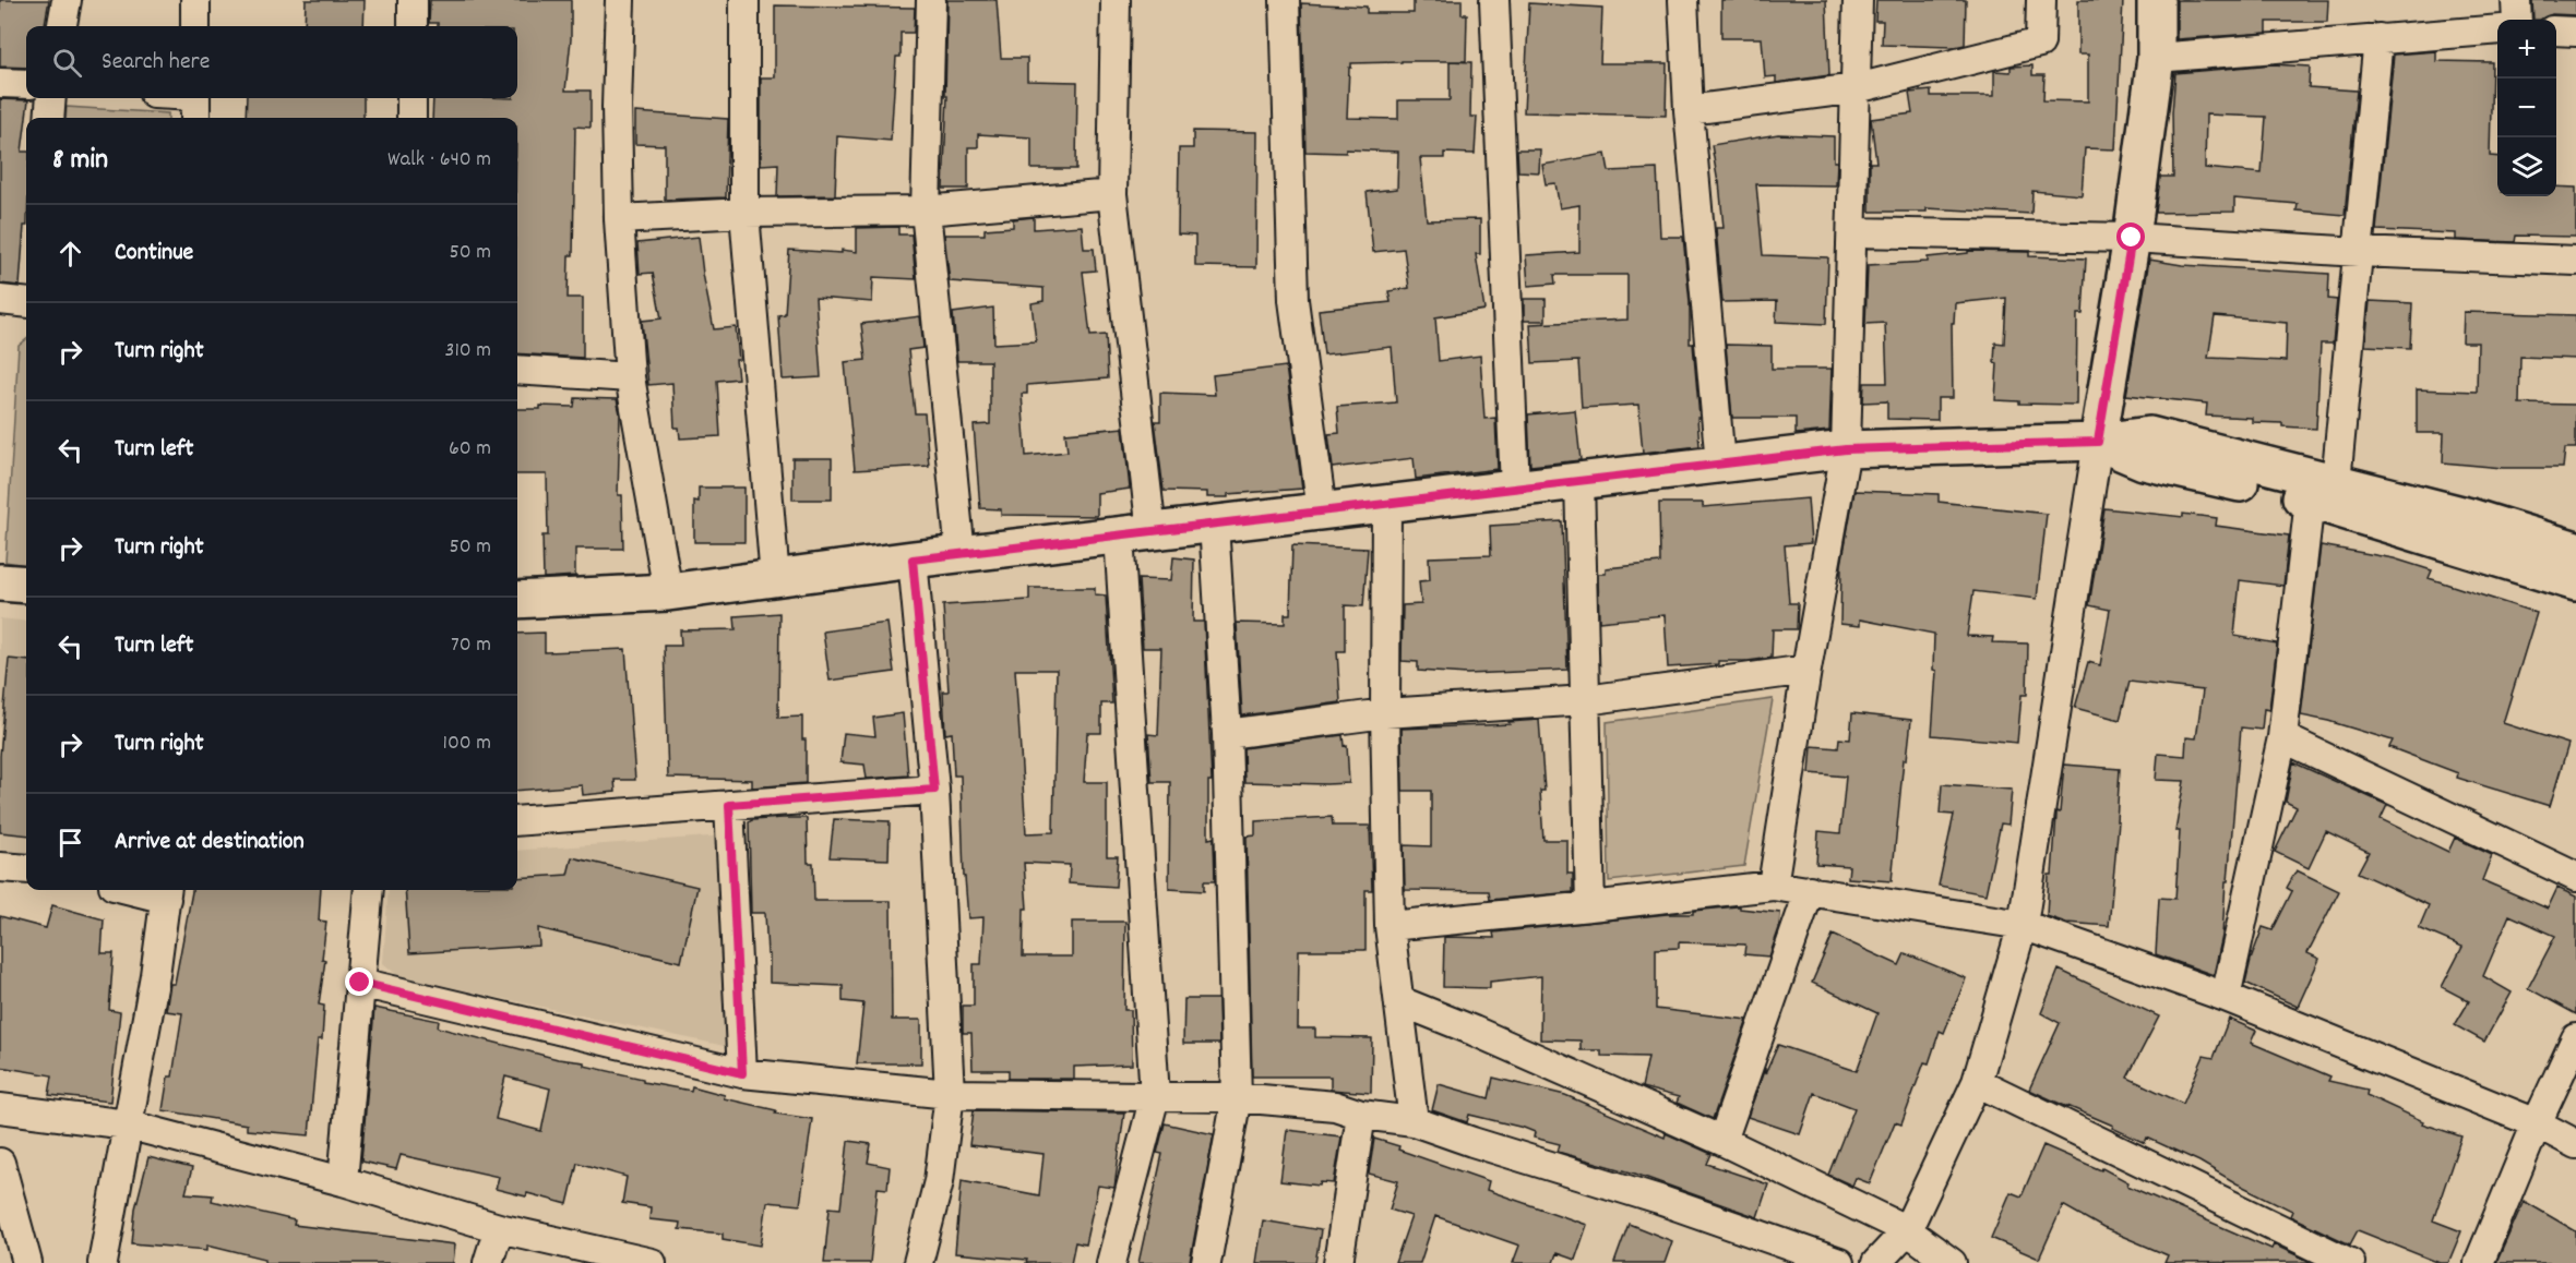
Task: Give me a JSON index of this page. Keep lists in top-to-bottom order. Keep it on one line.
{"page":{"map_buttons":["+","−"],"search":"Search here","heading":["8 min","Walk · 640 m"],"list":[["Continue","50 m"],["Turn right","310 m"],["Turn left","60 m"],["Turn right","50 m"],["Turn left","70 m"],["Turn right","100 m"],"Arrive at destination"]}}
